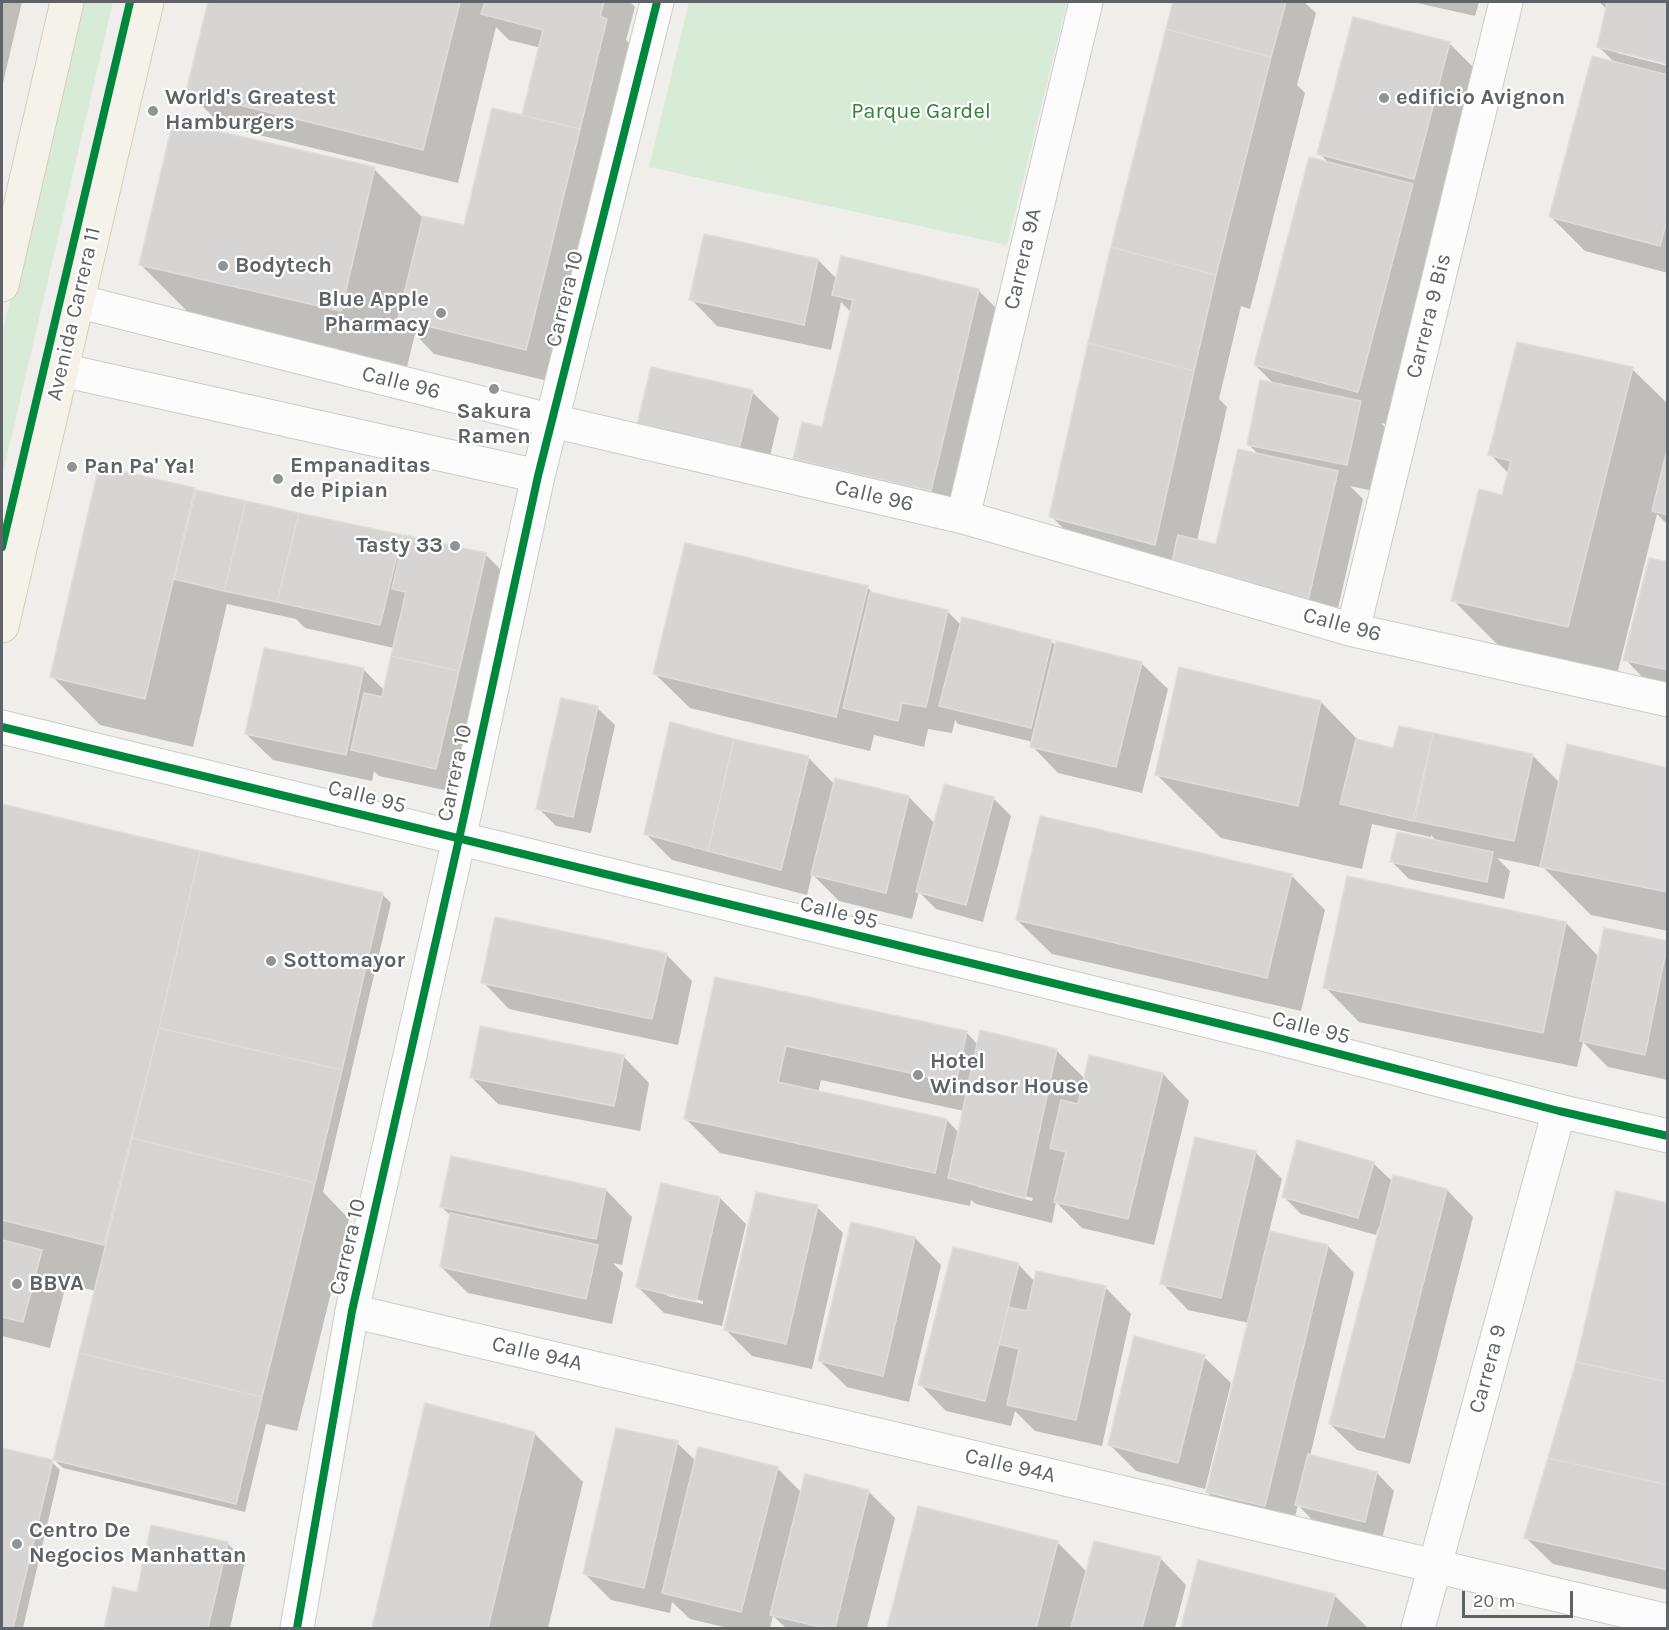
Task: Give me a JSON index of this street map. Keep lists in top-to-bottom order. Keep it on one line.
{"streets":{"main road":["Avenida Carrera 11"],"street":["Carrera 9A","Carrera 10","Carrera 9 Bis","Calle 96","Calle 95","Calle 94A","Carrera 9"]},"crossings":[["Carrera 9A","Calle 96"],["Carrera 10","Calle 96"],["Carrera 10","Calle 95"],["Carrera 10","Calle 94A"],["Avenida Carrera 11","Calle 96"],["Carrera 9 Bis","Calle 96"],["Calle 95","Carrera 9"],["Calle 94A","Carrera 9"]],"parks":["Parque Gardel"],"places":["edificio Avignon","World's Greatest Hamburgers","Bodytech","Blue Apple Pharmacy","Sakura Ramen","Pan Pa' Ya!","Empanaditas de Pipian","Tasty 33","Sottomayor","Hotel Windsor House","BBVA","Centro De Negocios Manhattan"],"scale_bar":"20 m"}
